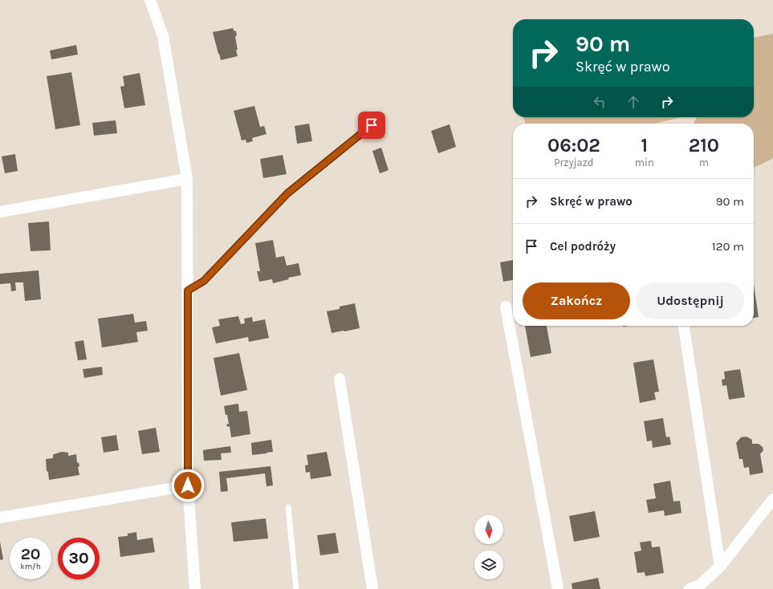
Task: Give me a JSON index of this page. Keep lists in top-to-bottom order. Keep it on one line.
{"north":"bottom","page":{"turn":["90 m","Skręć w prawo"],"eta":["06:02","Przyjazd","1","min","210","m"],"list":[{"name":"Skręć w prawo","value":"90 m"},{"name":"Cel podróży","value":"120 m"}],"buttons":["Zakończ","Udostępnij"],"speed":"20 km/h","limit":"30"}}
